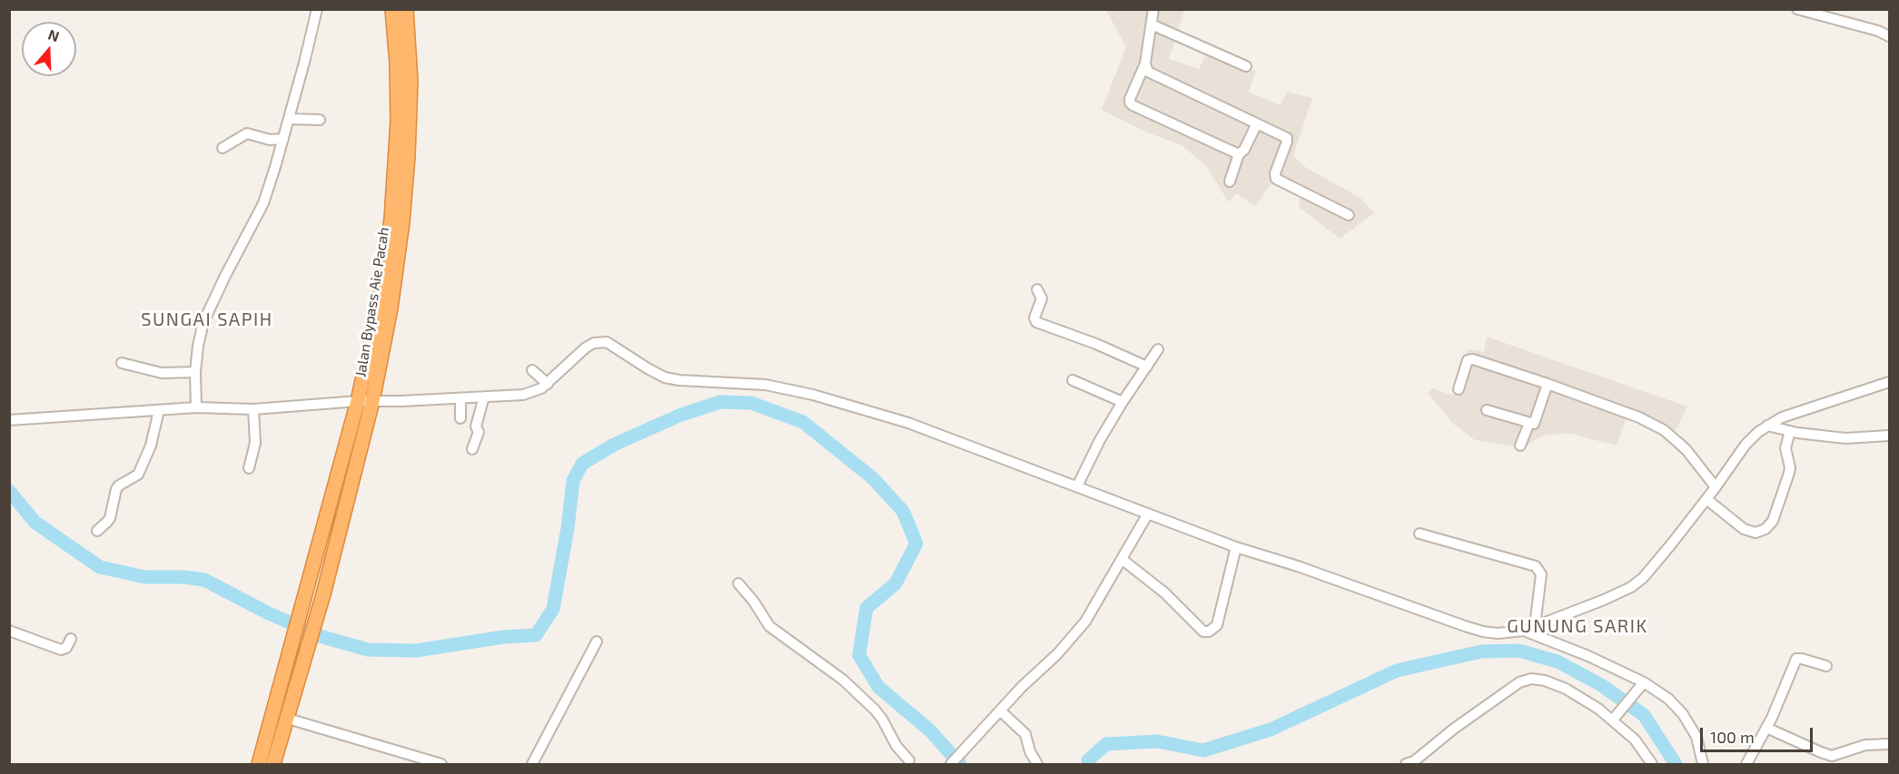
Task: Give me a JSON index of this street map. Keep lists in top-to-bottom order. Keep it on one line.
{"streets":{"highway":["Jalan Bypass Aie Pacah"]},"districts":["SUNGAI SAPIH","GUNUNG SARIK"],"scale_bar":"100 m","north":"top"}
